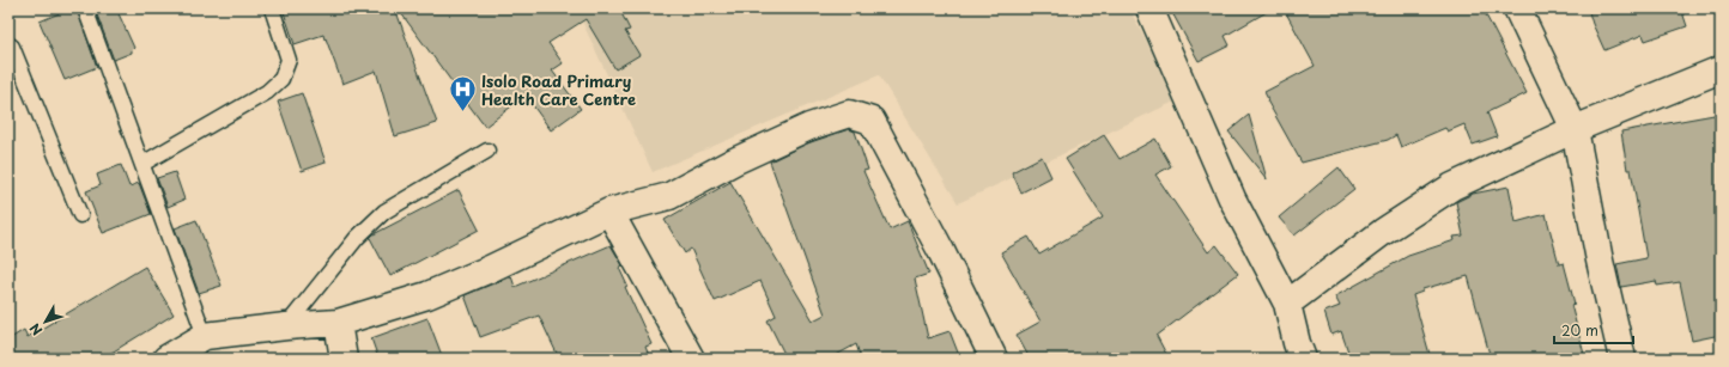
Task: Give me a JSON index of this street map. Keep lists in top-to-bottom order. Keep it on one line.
{"places":{"hospital":["Isolo Road Primary Health Care Centre"]},"scale_bar":"20 m","north":"bottom left"}
